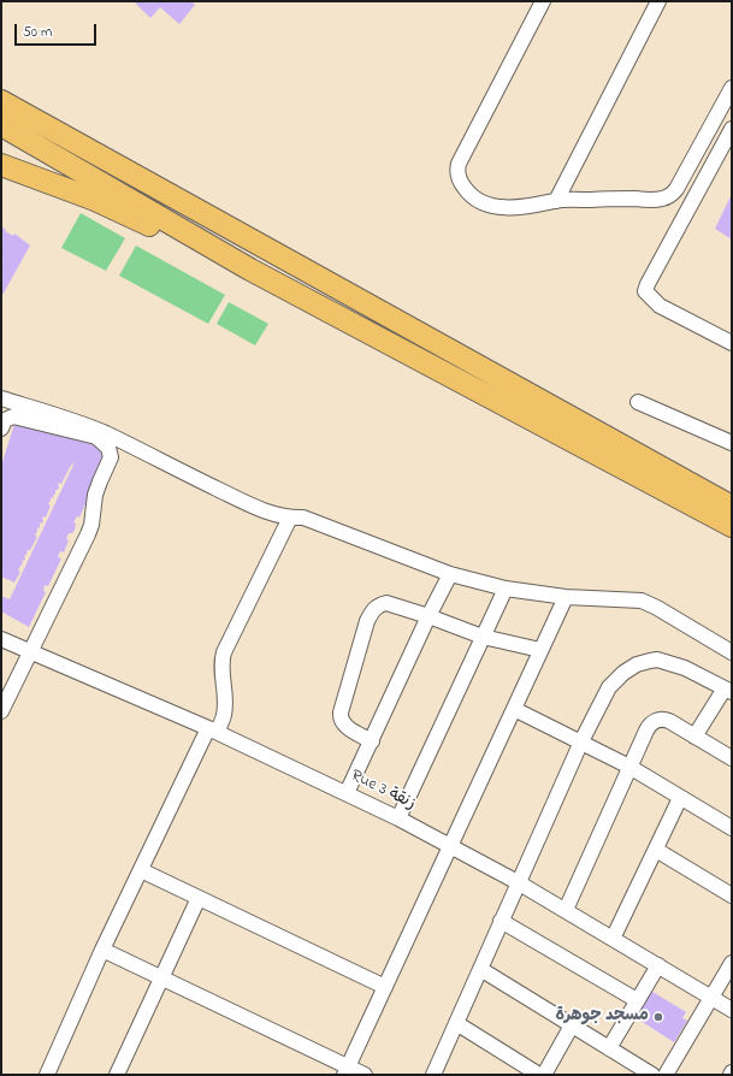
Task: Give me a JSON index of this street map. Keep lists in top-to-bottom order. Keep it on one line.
{"streets":{"street":["Rue 3 زنقة"]},"places":["مسجد جوهرة"],"scale_bar":"50 m"}
